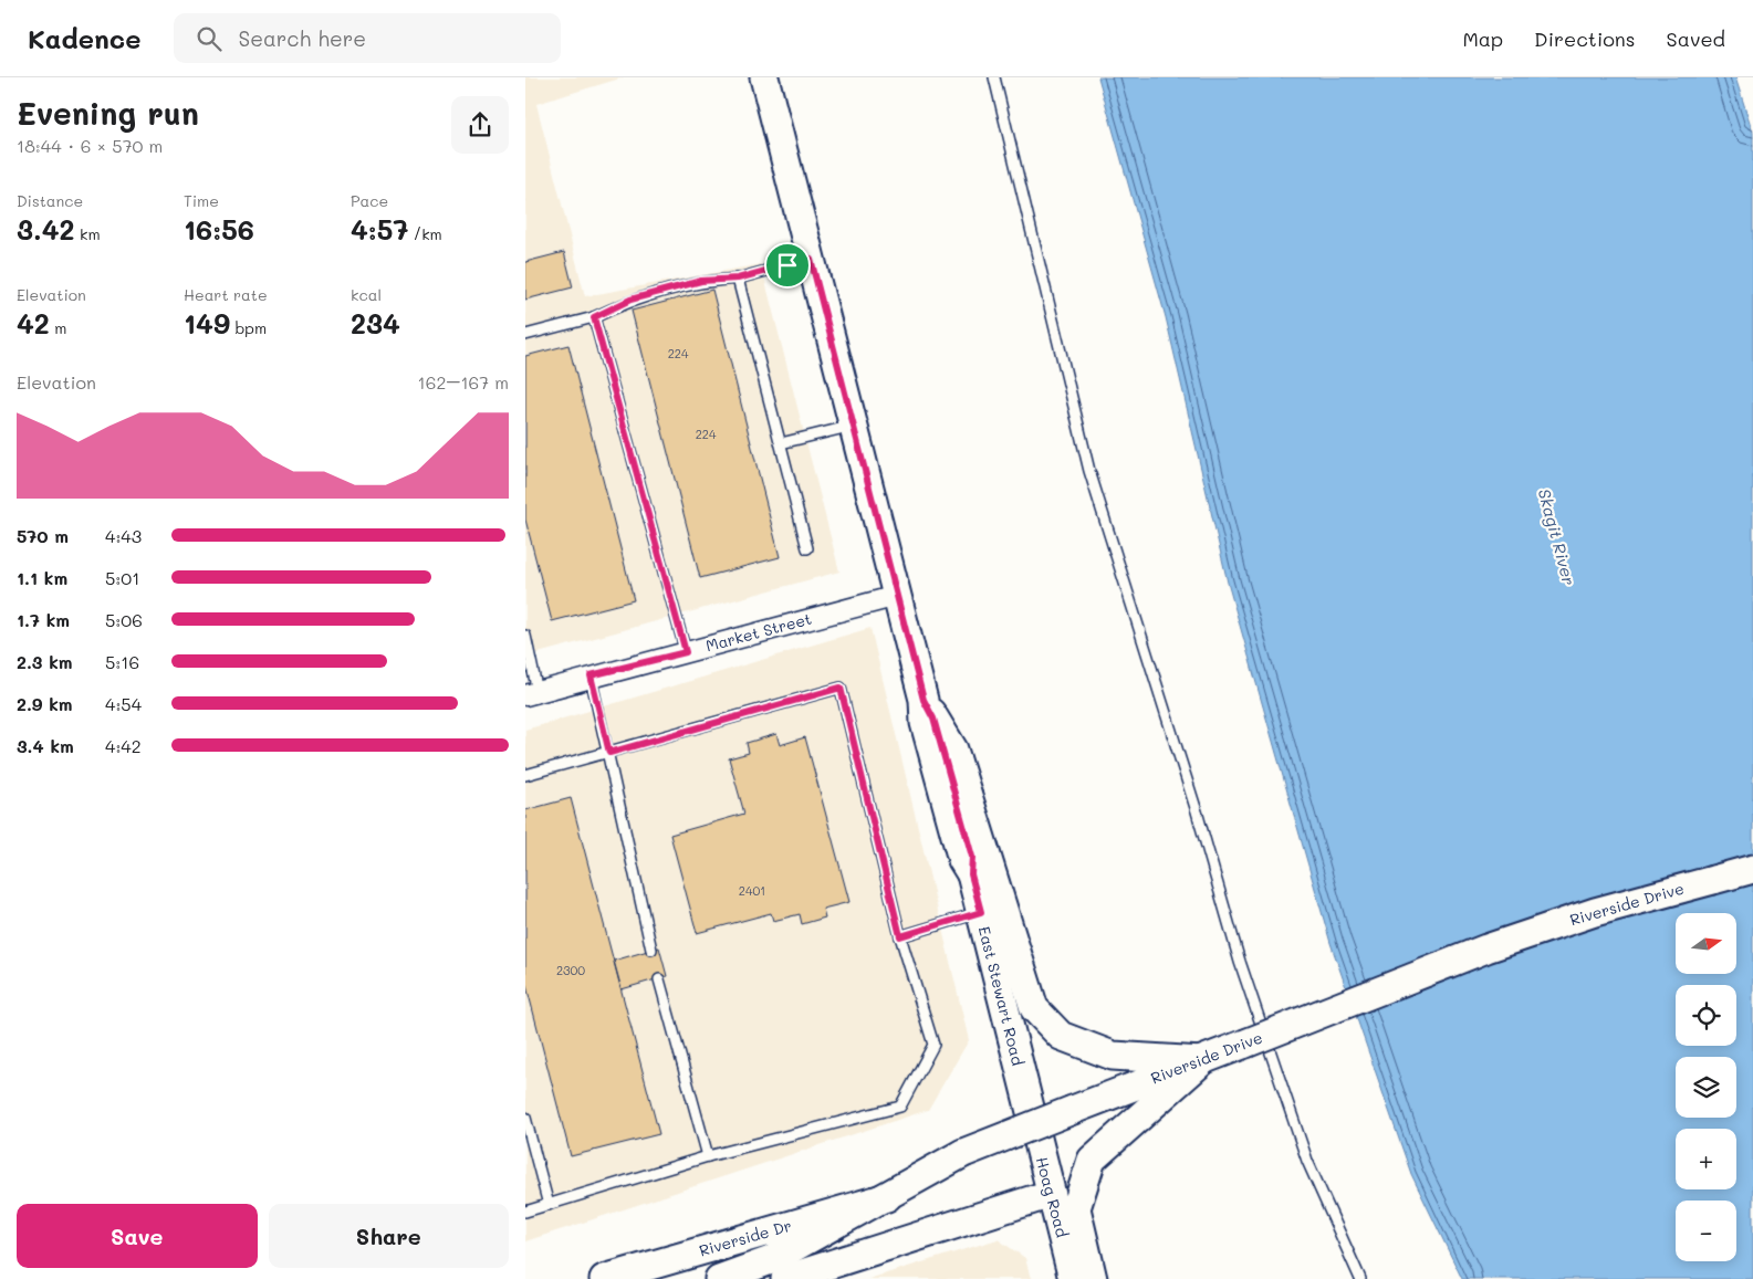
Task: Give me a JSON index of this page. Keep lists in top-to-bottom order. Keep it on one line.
{"streets":{"main road":["Riverside Drive","East Stewart Road","Hoag Road","Riverside Dr"],"street":["Market Street"]},"crossings":[["Market Street","East Stewart Road"],["Riverside Drive","Riverside Dr"],["East Stewart Road","Hoag Road"]],"water":["Skagit River"],"house_numbers":["224","224","2401","2300"],"north":"right","page":{"header":"Kadence","search":"Search here","nav":["Map","Directions","Saved"],"heading":["Evening run","18:44 · 6 × 570 m"],"stats":[["Distance","3.42 km"],["Time","16:56"],["Pace","4:57 /km"],["Elevation","42 m"],["Heart rate","149 bpm"],["kcal","234"]],"chart":["Elevation","162–167 m"],"list":[{"name":"570 m","note":"4:43"},{"name":"1.1 km","note":"5:01"},{"name":"1.7 km","note":"5:06"},{"name":"2.3 km","note":"5:16"},{"name":"2.9 km","note":"4:54"},{"name":"3.4 km","note":"4:42"}],"map_buttons":["+","−"],"buttons":["Save","Share"]}}
